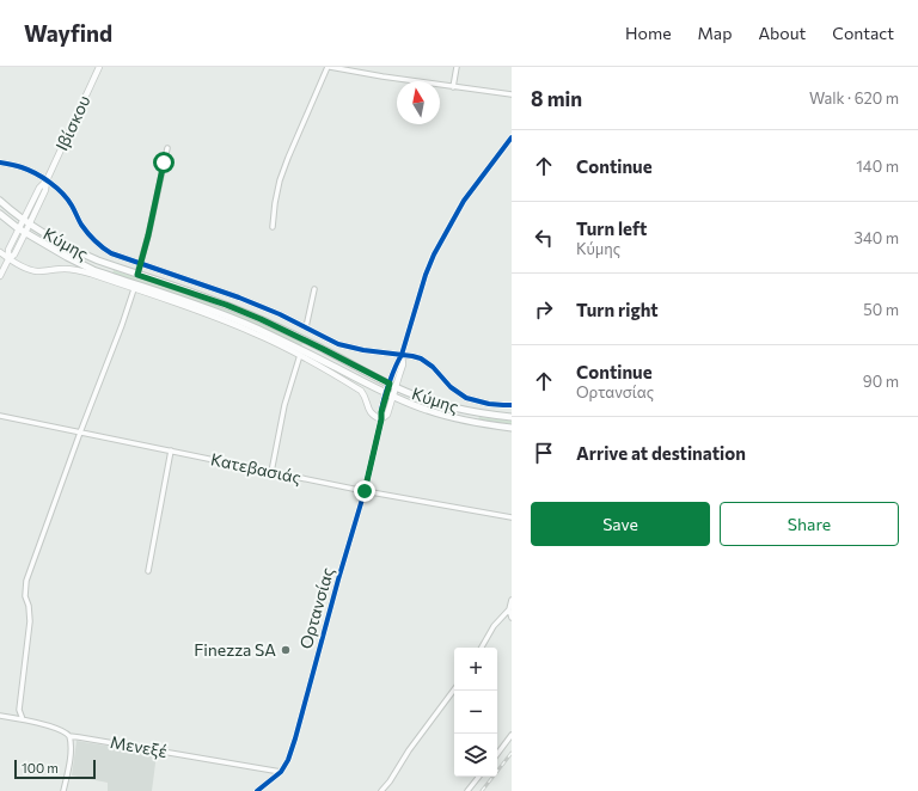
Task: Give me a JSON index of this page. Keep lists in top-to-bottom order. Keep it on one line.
{"streets":{"main road":["Κύμης"],"street":["Ιβίσκου","Κατεβασιάς","Ορτανσίας","Μενεξέ"]},"crossings":[["Ιβίσκου","Κύμης"],["Κατεβασιάς","Ορτανσίας"],["Ορτανσίας","Μενεξέ"]],"places":["Finezza SA"],"scale_bar":"100 m","north":"top","page":{"header":"Wayfind","nav":["Home","Map","About","Contact"],"heading":["8 min","Walk · 620 m"],"list":[["Continue","140 m"],["Turn left","Κύμης","340 m"],["Turn right","50 m"],["Continue","Ορτανσίας","90 m"],"Arrive at destination"],"buttons":["Save","Share"],"map_buttons":["+","−"],"scale":"100 m"}}
